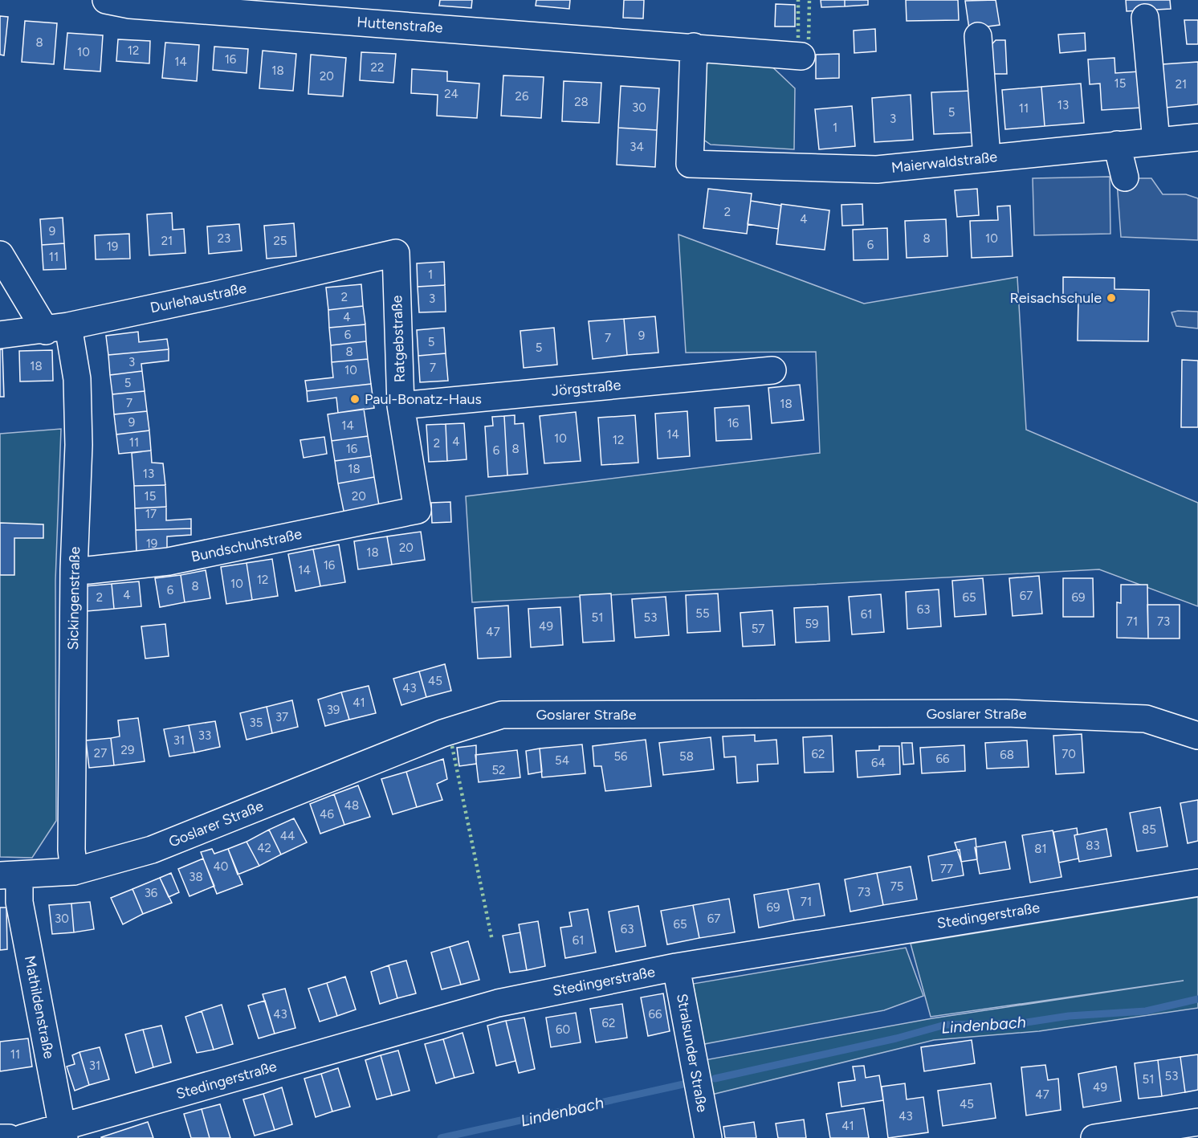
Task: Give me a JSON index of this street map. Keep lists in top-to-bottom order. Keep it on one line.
{"streets":{"street":["Huttenstraße","Maierwaldstraße","Durlehaustraße","Ratgebstraße","Jörgstraße","Bundschuhstraße","Sickingenstraße","Goslarer Straße","Stedingerstraße","Mathildenstraße","Stralsunder Straße"]},"crossings":[["Huttenstraße","Maierwaldstraße"],["Durlehaustraße","Ratgebstraße"],["Durlehaustraße","Sickingenstraße"],["Ratgebstraße","Jörgstraße"],["Ratgebstraße","Bundschuhstraße"],["Bundschuhstraße","Sickingenstraße"],["Sickingenstraße","Goslarer Straße"],["Goslarer Straße","Mathildenstraße"],["Stedingerstraße","Mathildenstraße"],["Stedingerstraße","Stralsunder Straße"]],"water":["Lindenbach"],"places":["Reisachschule","Paul-Bonatz-Haus"],"house_numbers":["8","12","10","16","14","22","18","20","15","21","24","26","28","13","30","11","5","3","1","34","2","4","9","23","8","10","21","25","6","19","11","1","2","3","4","6","9","7","5","5","8","3","18","7","10","5","7","18","9","16","14","14","10","12","4","11","2","16","8","6","18","13","15","20","17","19","20","18","16","14","12","10","8","6","4","67","2","65","69","63","55","61","51","53","71","73","59","49","57","47","45","43","41","39","37","35","33","31","29","27","62","70","68","56","58","66","54","64","52","48","46","85","44","83","42","81","40","77","38","75","73","36","71","69","30","67","65","63","61","43","66","62","60","11","31","53","51","49","47","45","43","41"]}
